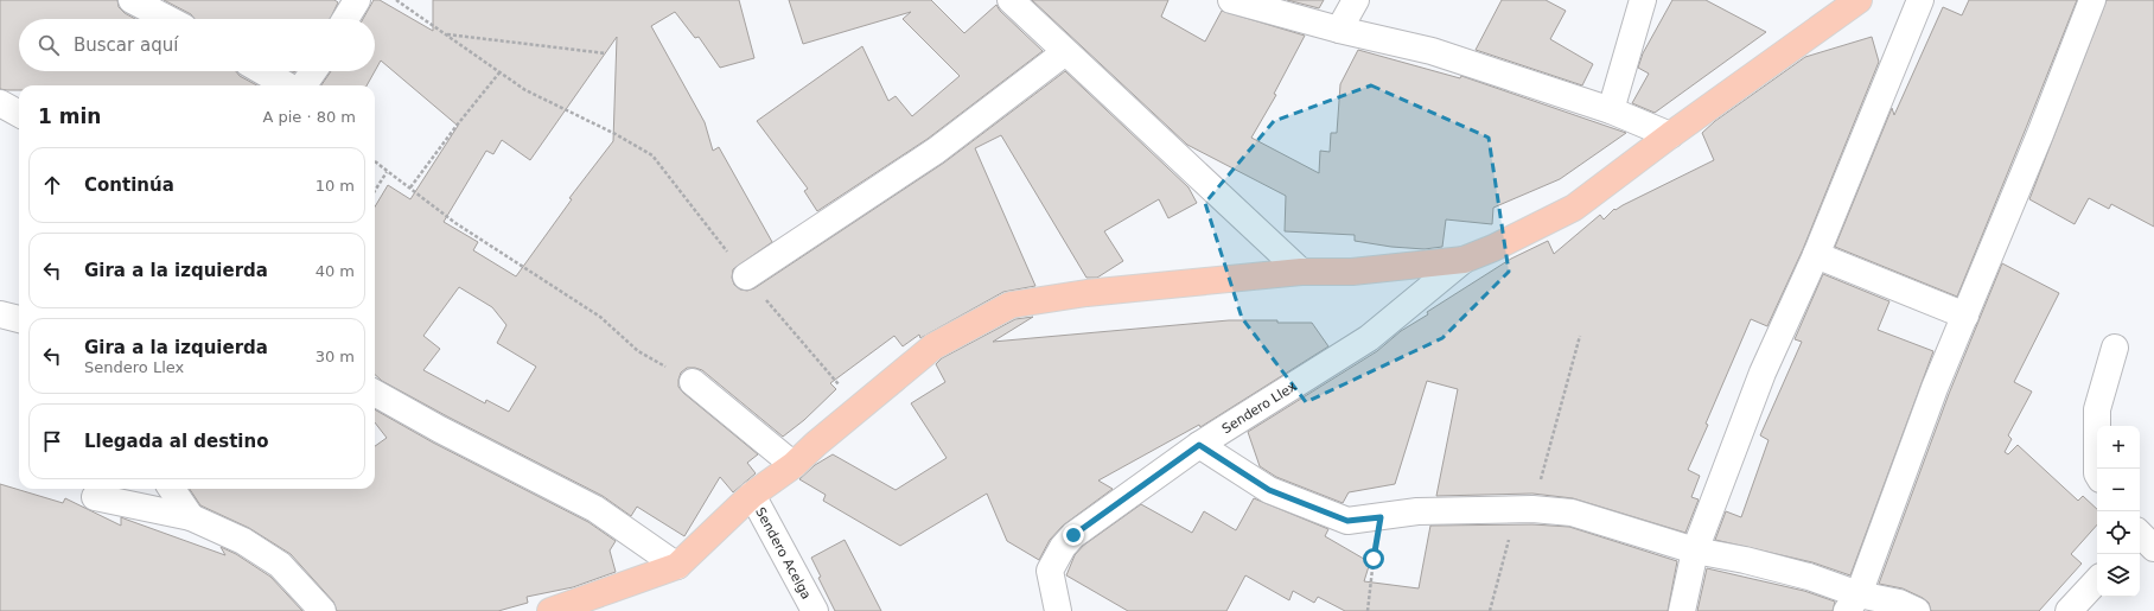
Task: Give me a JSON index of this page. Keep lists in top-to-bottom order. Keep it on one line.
{"streets":{"street":["Sendero Llex","Sendero Acelga"]},"page":{"search":"Buscar aquí","heading":["1 min","A pie · 80 m"],"list":[["Continúa","10 m"],["Gira a la izquierda","40 m"],["Gira a la izquierda","Sendero Llex","30 m"],"Llegada al destino"],"map_buttons":["+","−"]}}
